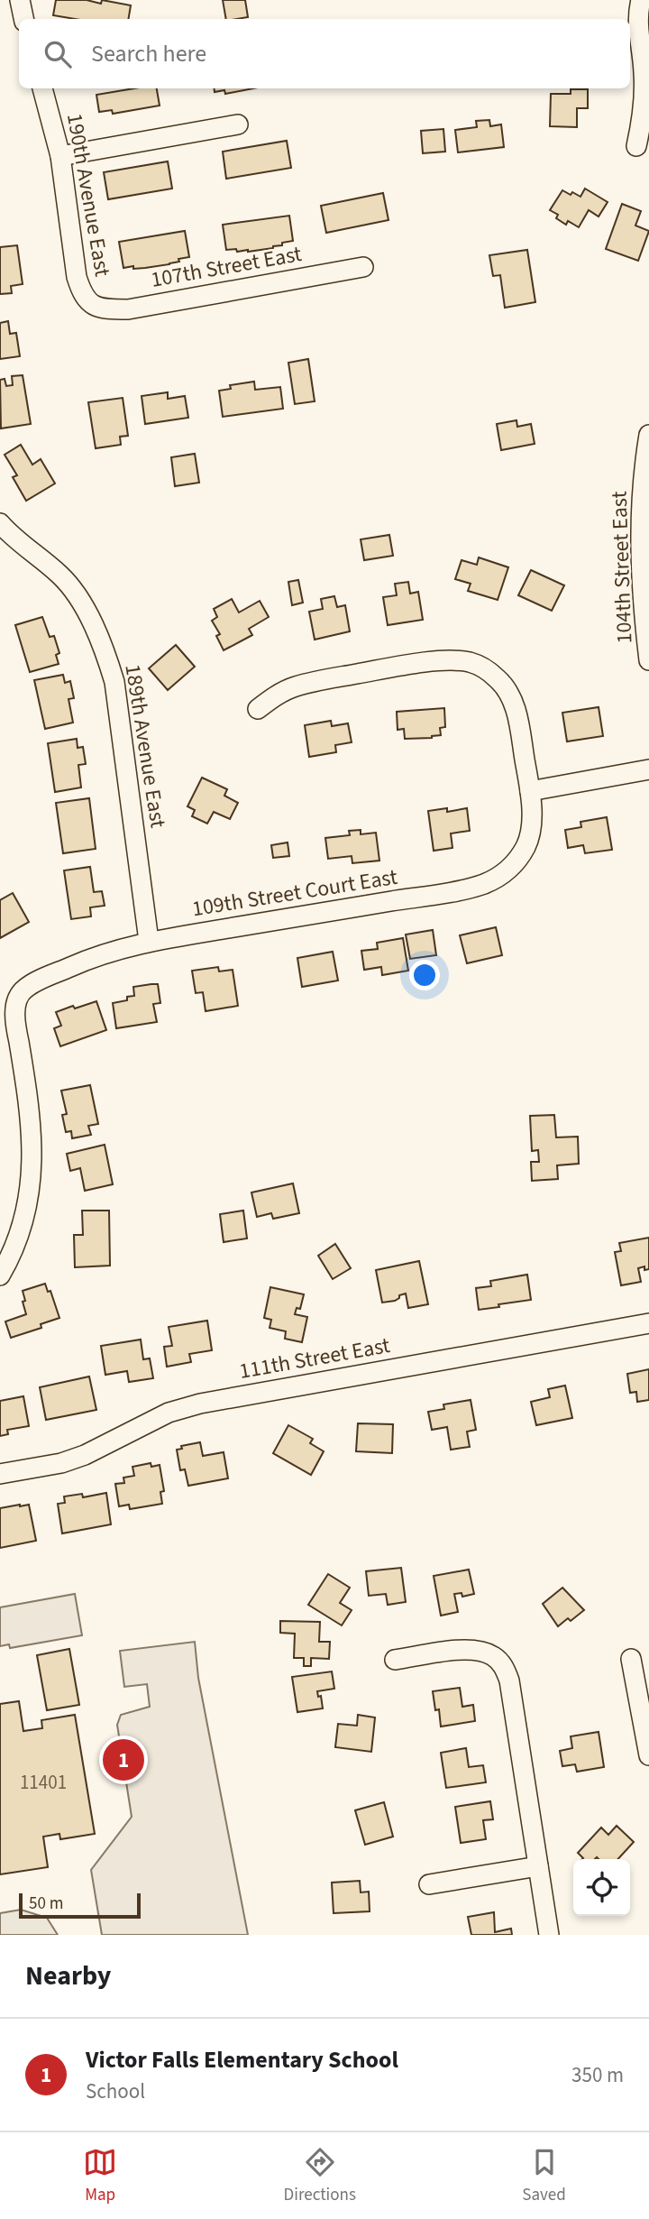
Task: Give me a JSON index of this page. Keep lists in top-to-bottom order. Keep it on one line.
{"streets":{"street":["190th Avenue East","107th Street East","104th Street East","189th Avenue East","109th Street Court East","111th Street East"]},"crossings":[["190th Avenue East","107th Street East"],["189th Avenue East","109th Street Court East"]],"house_numbers":["11401"],"scale_bar":"50 m","page":{"search":"Search here","pins":"1","scale":"50 m","heading":"Nearby","list":[{"mark":"1","name":"Victor Falls Elementary School","note":"School","value":"350 m"}],"nav":["Map","Directions","Saved"]}}
